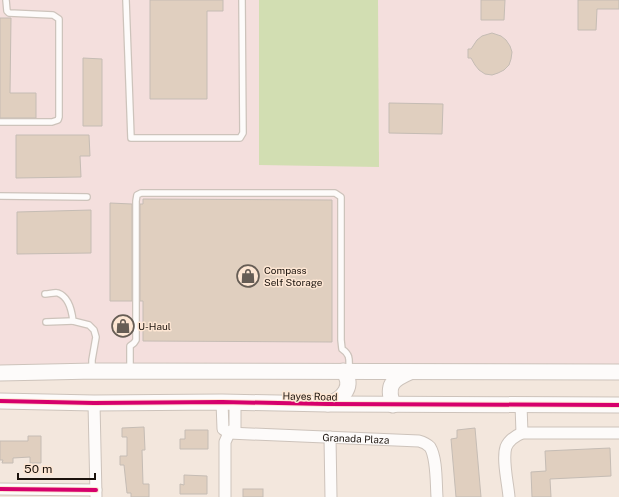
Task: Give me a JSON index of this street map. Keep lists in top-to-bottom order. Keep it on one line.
{"streets":{"street":["Hayes Road","Granada Plaza"]},"places":{"shop":["Compass Self Storage","U-Haul"]},"scale_bar":"50 m"}
